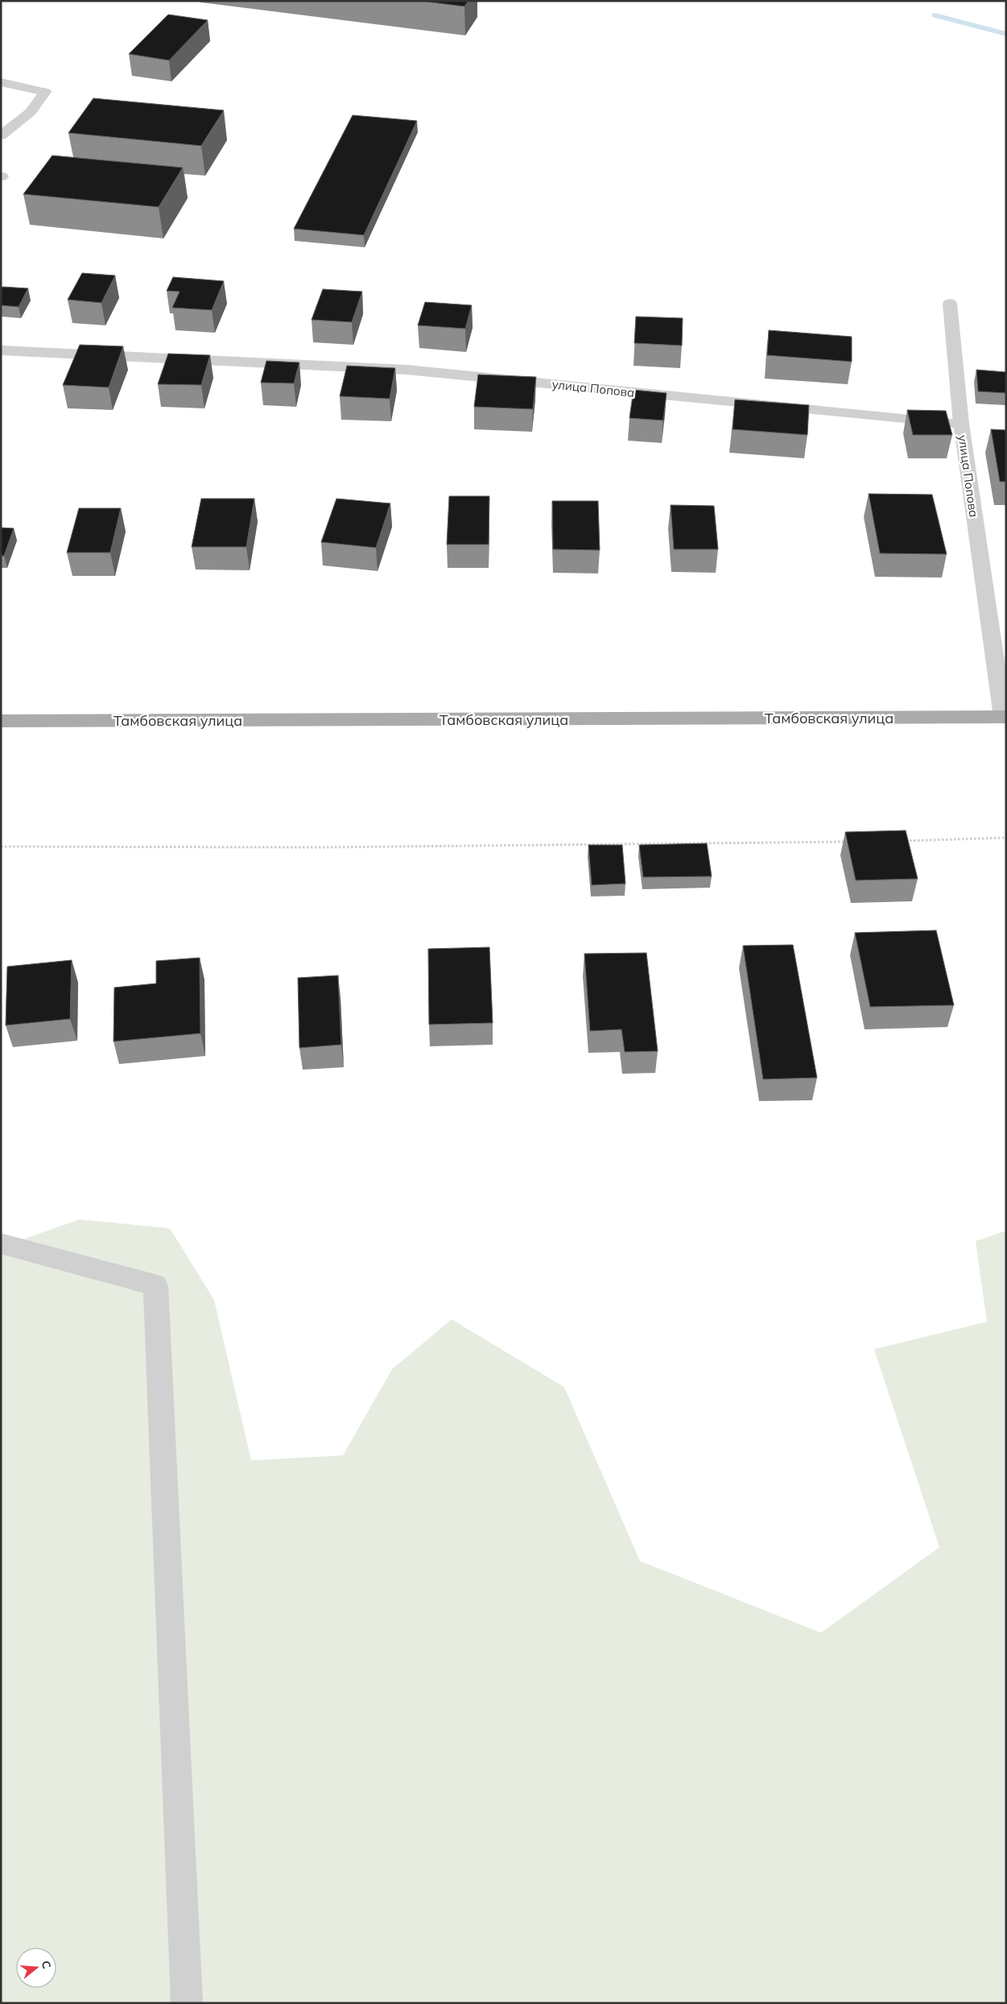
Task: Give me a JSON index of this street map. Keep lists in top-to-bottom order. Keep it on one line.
{"streets":{"main road":["Тамбовская улица"],"street":["улица Попова"]},"crossings":[["улица Попова","Тамбовская улица"]],"north":"right"}
